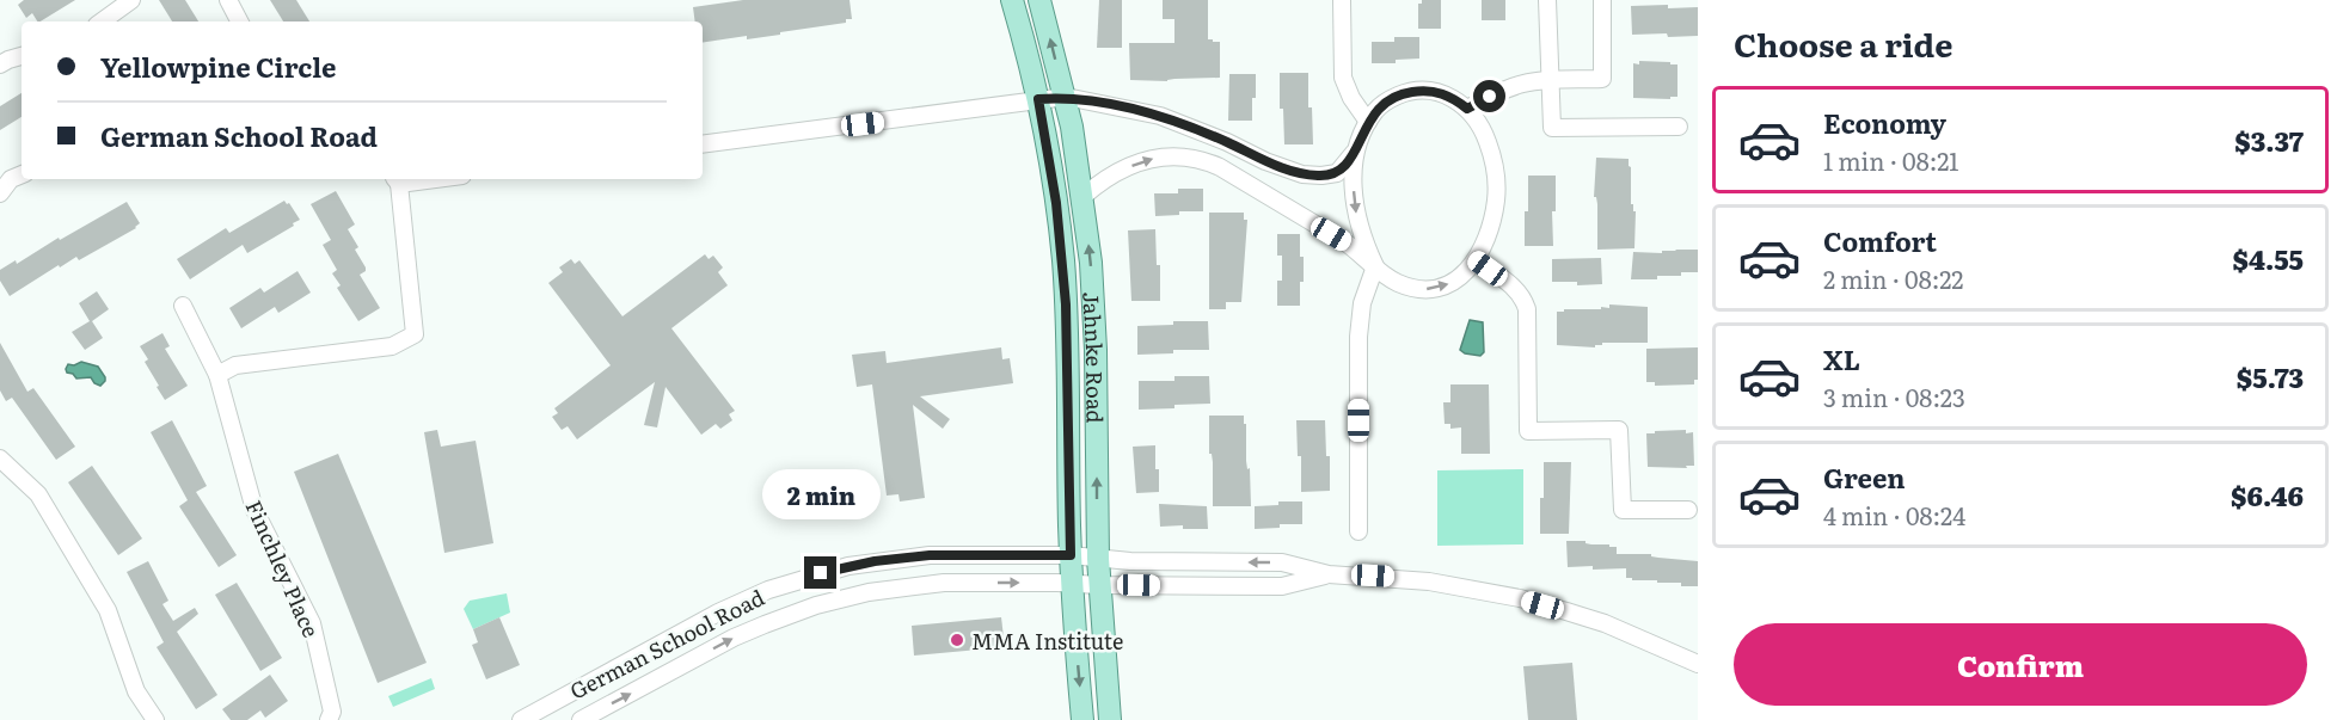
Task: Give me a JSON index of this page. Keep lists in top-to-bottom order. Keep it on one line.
{"streets":{"main road":["Jahnke Road"],"street":["Finchley Place","German School Road"]},"crossings":[["Jahnke Road","German School Road"]],"places":["MMA Institute"],"page":{"heading":"Choose a ride","banner":["Yellowpine Circle","German School Road"],"list":[{"name":"Economy","note":"1 min · 08:21","value":"$3.37"},{"name":"Comfort","note":"2 min · 08:22","value":"$4.55"},{"name":"XL","note":"3 min · 08:23","value":"$5.73"},{"name":"Green","note":"4 min · 08:24","value":"$6.46"}],"bubble":"2 min","buttons":"Confirm"}}
